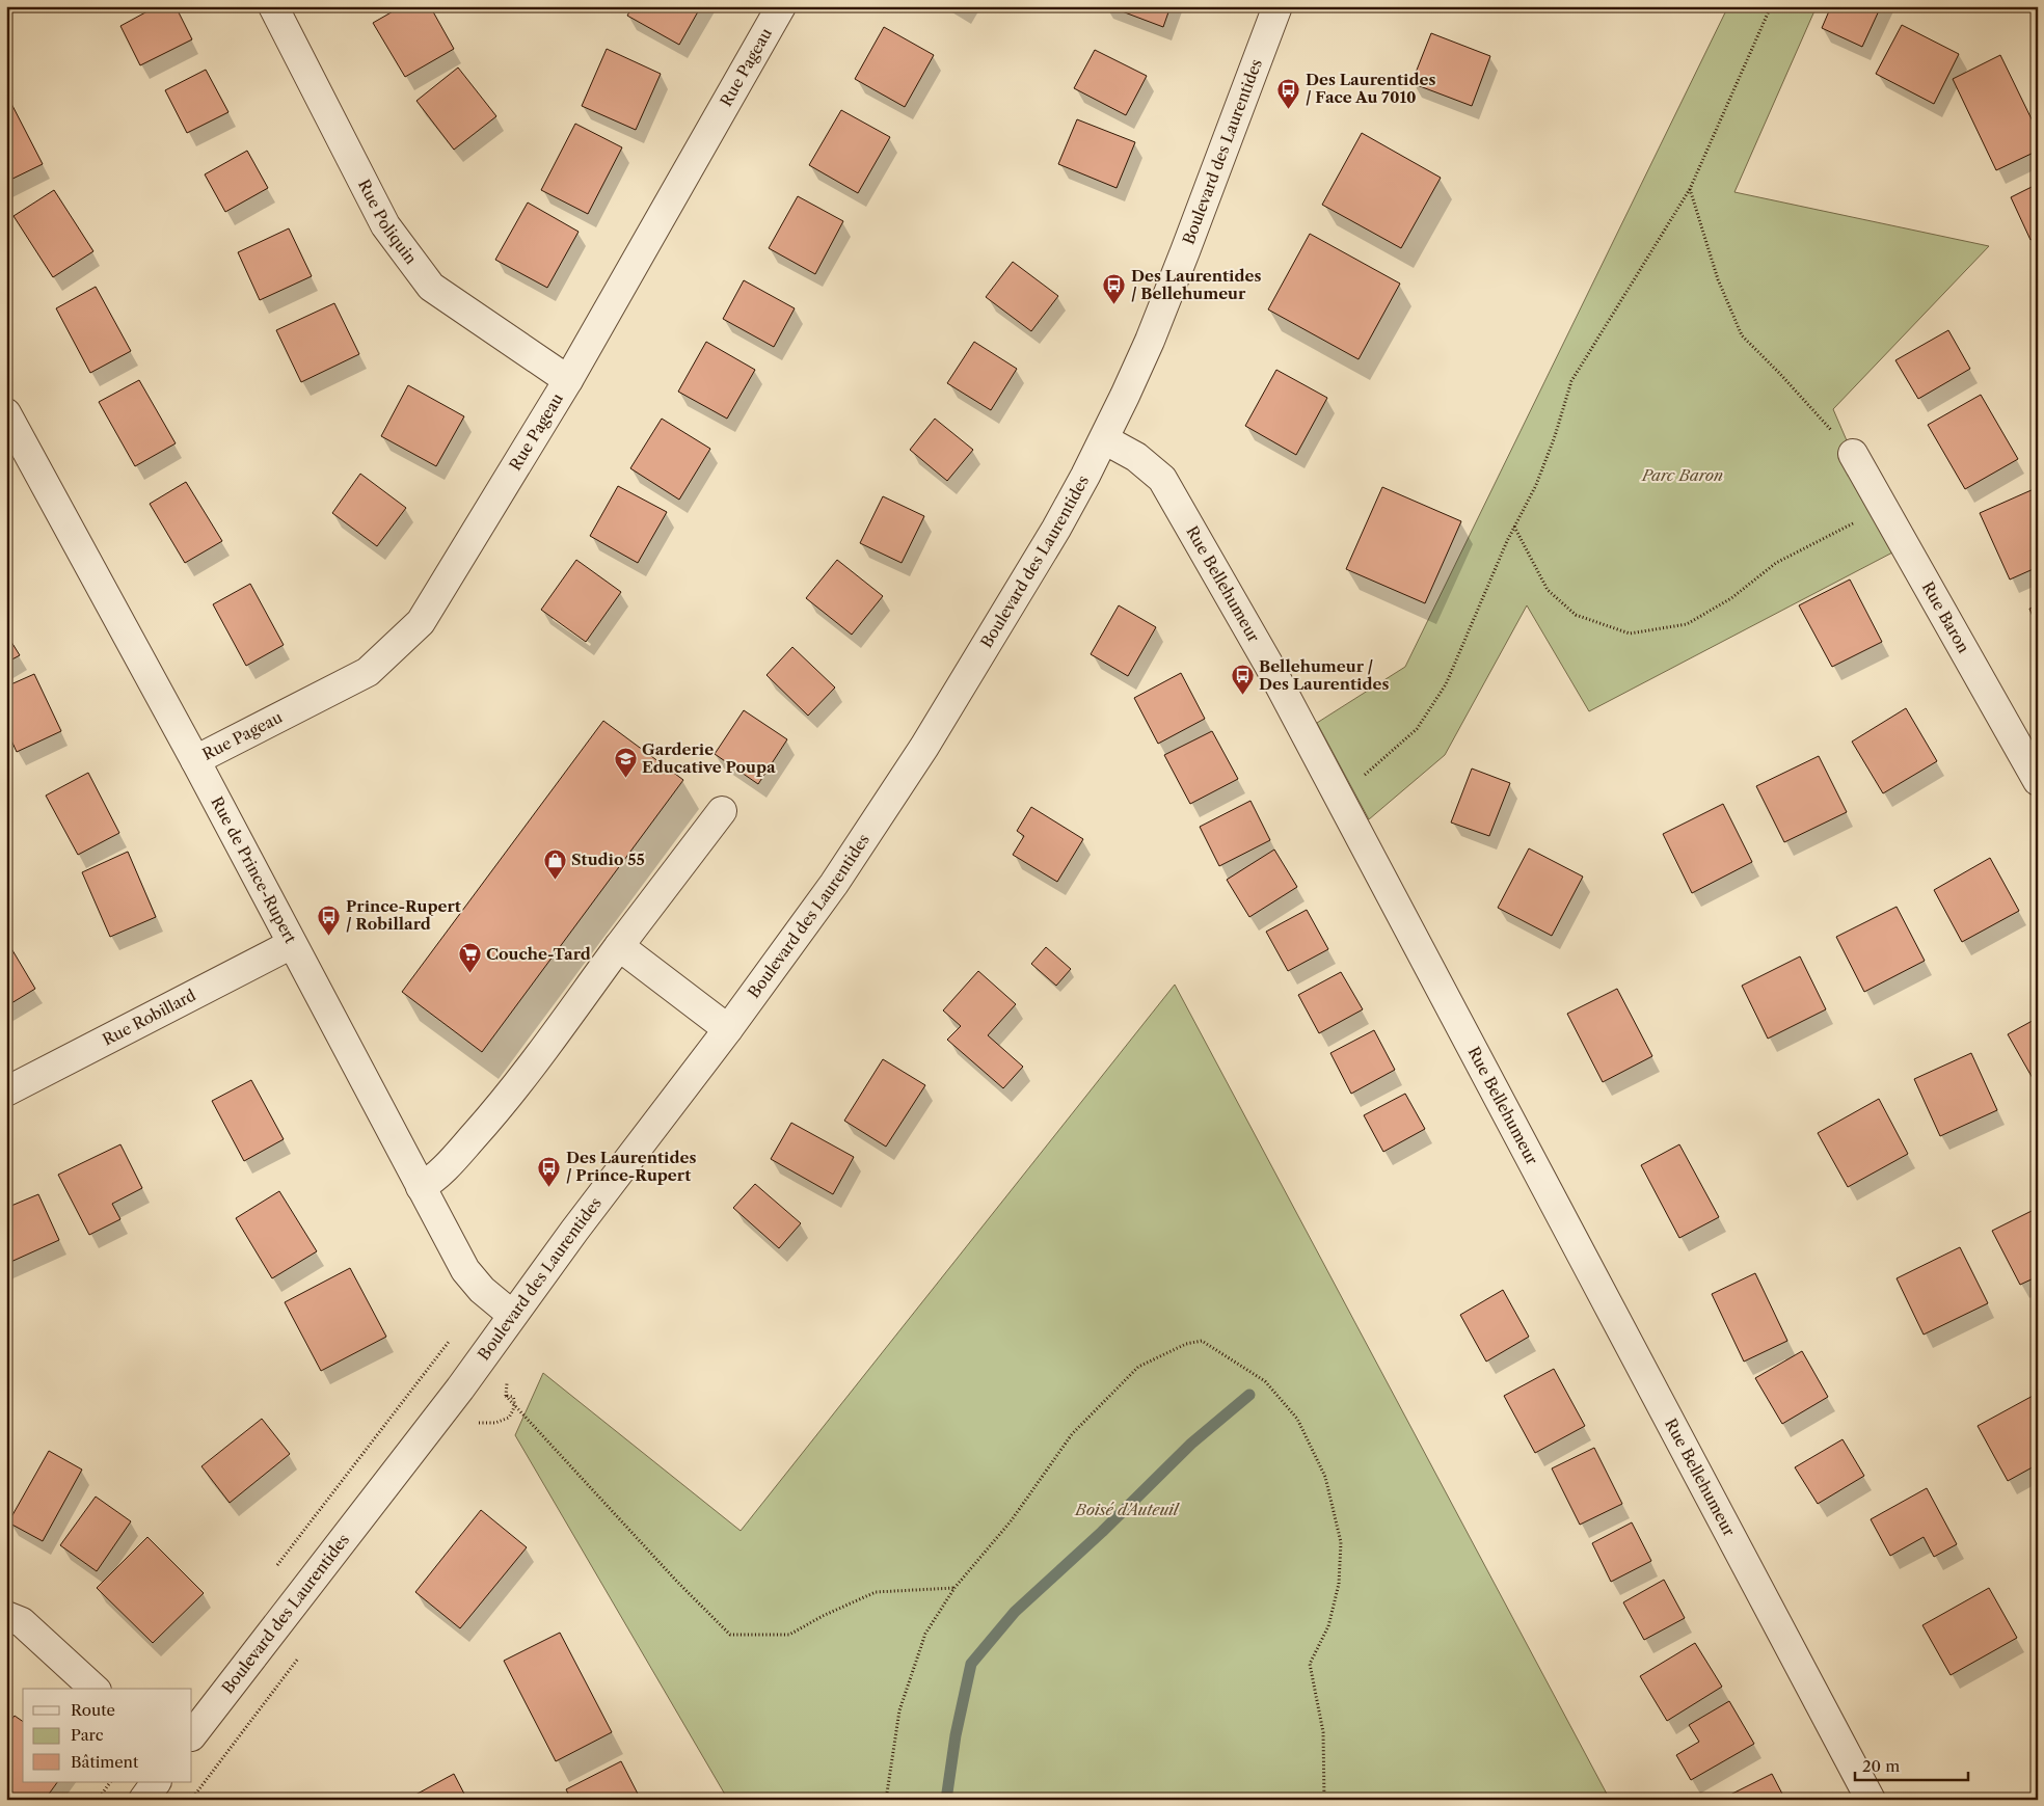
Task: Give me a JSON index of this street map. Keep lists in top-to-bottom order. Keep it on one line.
{"streets":{"street":["Rue Pageau","Boulevard des Laurentides","Rue Poliquin","Rue Bellehumeur","Rue Baron","Rue de Prince-Rupert","Rue Robillard"]},"crossings":[["Rue Pageau","Rue Poliquin"],["Rue Pageau","Rue de Prince-Rupert"],["Boulevard des Laurentides","Rue Bellehumeur"],["Boulevard des Laurentides","Rue de Prince-Rupert"],["Rue de Prince-Rupert","Rue Robillard"]],"parks":["Parc Baron","Boisé d'Auteuil"],"places":{"bus stop":["Des Laurentides / Face Au 7010","Des Laurentides / Bellehumeur","Bellehumeur / Des Laurentides","Prince-Rupert / Robillard","Des Laurentides / Prince-Rupert"],"school or university":["Garderie Educative Poupa"],"shop":["Studio 55"],"supermarket":["Couche-Tard"]},"legend":["Route","Parc","Bâtiment"],"scale_bar":"20 m"}
